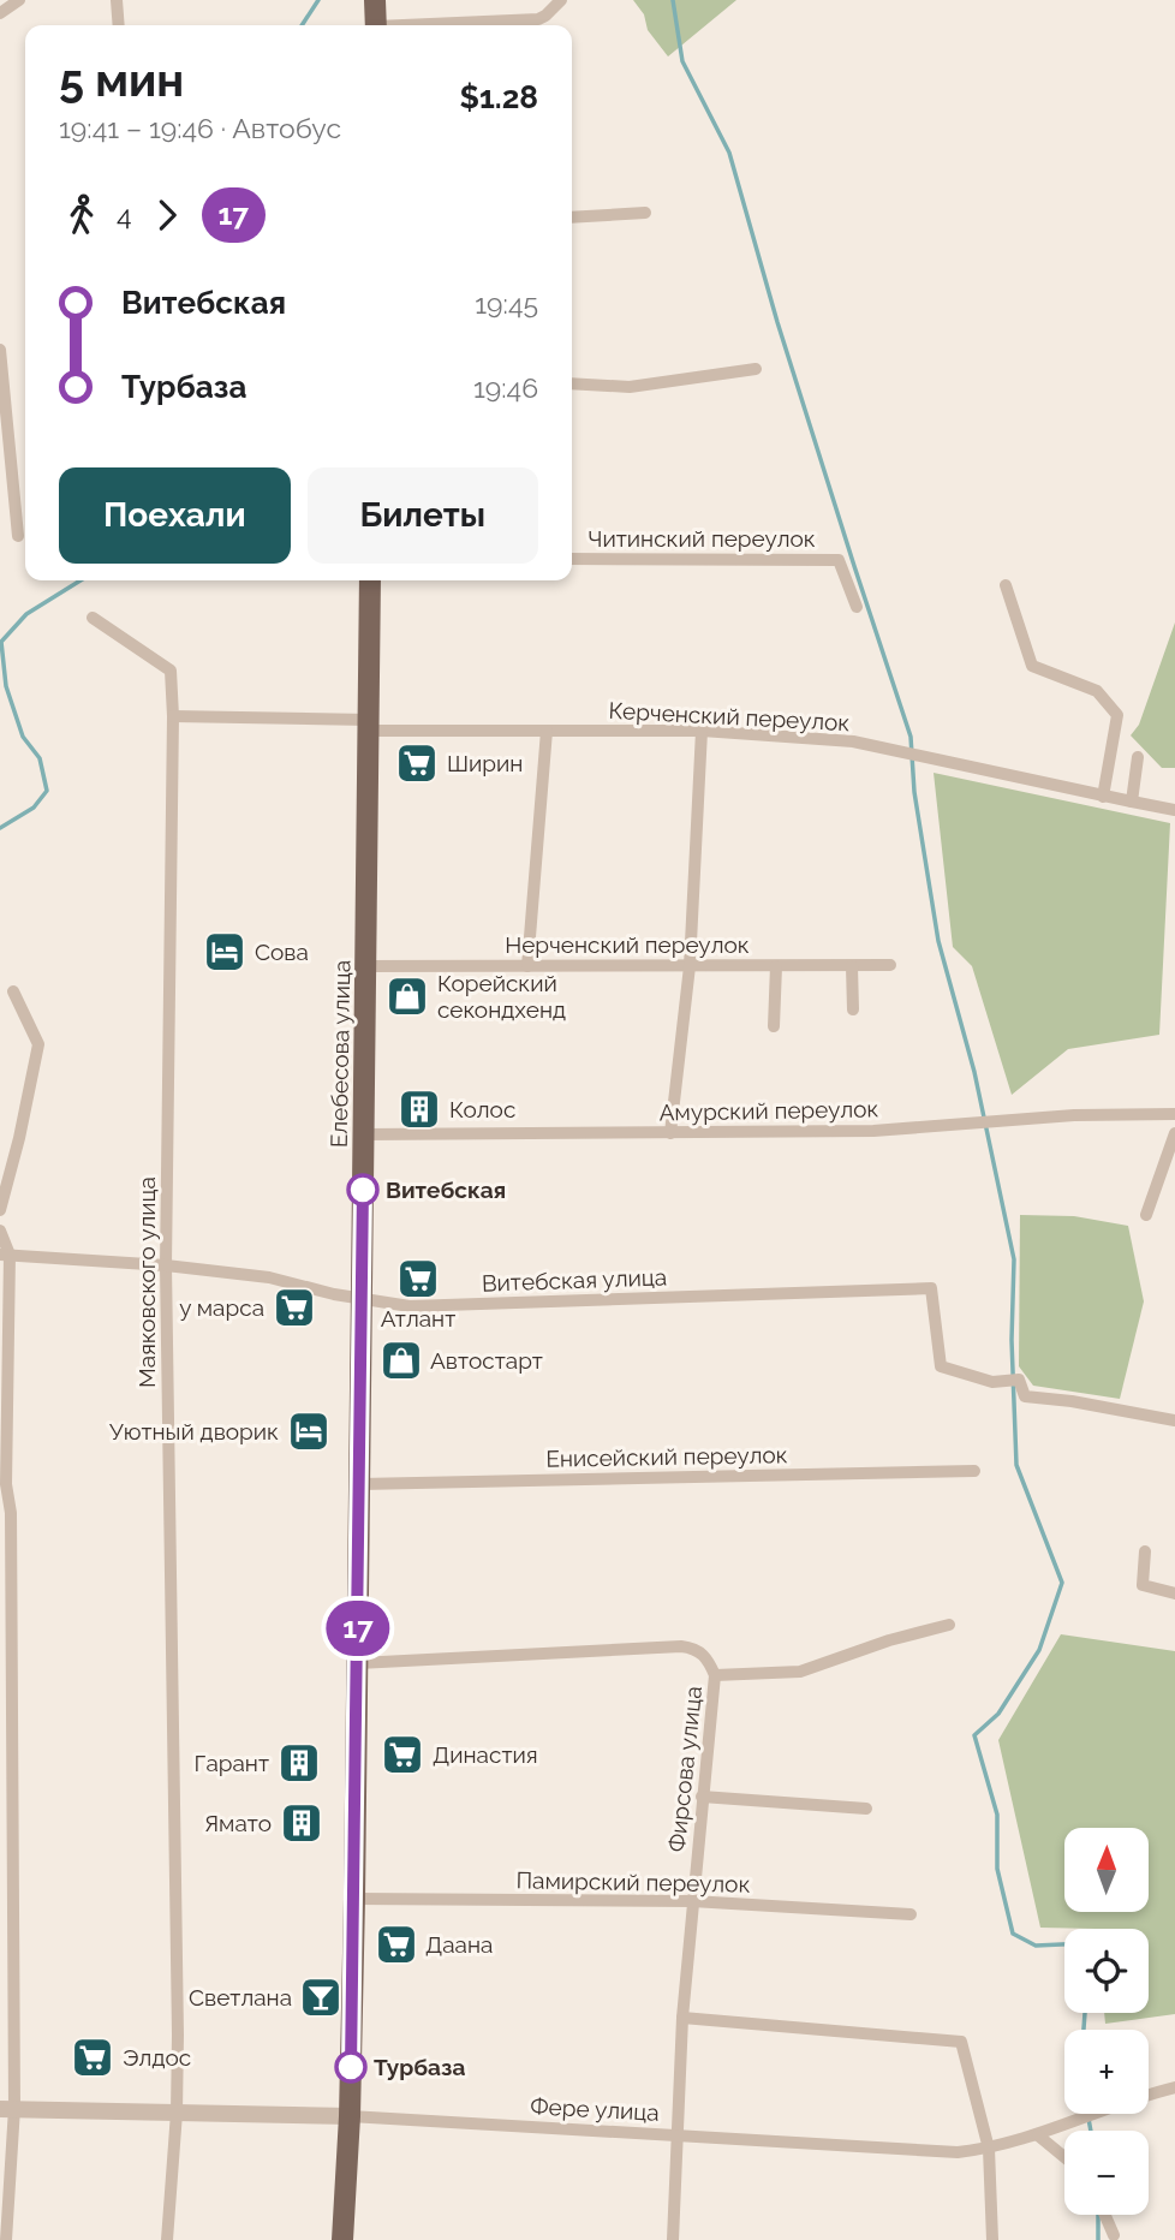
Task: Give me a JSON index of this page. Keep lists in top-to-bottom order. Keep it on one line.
{"streets":{"main road":["Елебесова улица"],"street":["Читинский переулок","Керченский переулок","Нерченский переулок","Амурский переулок","Витебская улица","Маяковского улица","Енисейский переулок","Фирсова улица","Памирский переулок","Фере улица"]},"crossings":[["Керченский переулок","Елебесова улица"],["Керченский переулок","Маяковского улица"],["Нерченский переулок","Елебесова улица"],["Елебесова улица","Амурский переулок"],["Елебесова улица","Витебская улица"],["Елебесова улица","Енисейский переулок"],["Елебесова улица","Фирсова улица"],["Елебесова улица","Памирский переулок"],["Елебесова улица","Фере улица"],["Витебская улица","Маяковского улица"],["Маяковского улица","Фере улица"],["Фирсова улица","Памирский переулок"],["Фирсова улица","Фере улица"]],"places":{"supermarket":["Ширин","Атлант","у марса","Династия","Даана","Элдос"],"hotel":["Сова","Уютный дворик"],"shop":["Корейский секондхенд","Автостарт"],"building":["Колос","Гарант","Ямато"],"other":["Витебская","Турбаза"],"bar":["Светлана"]},"lines":["bus line 17"],"north":"top","page":{"on_map":"17","heading":["5 мин","19:41 – 19:46 · Автобус","$1.28"],"legs":["4","17"],"list":[{"name":"Витебская","value":"19:45"},{"name":"Турбаза","value":"19:46"}],"buttons":["Поехали","Билеты"],"map_buttons":["+","−"]}}
